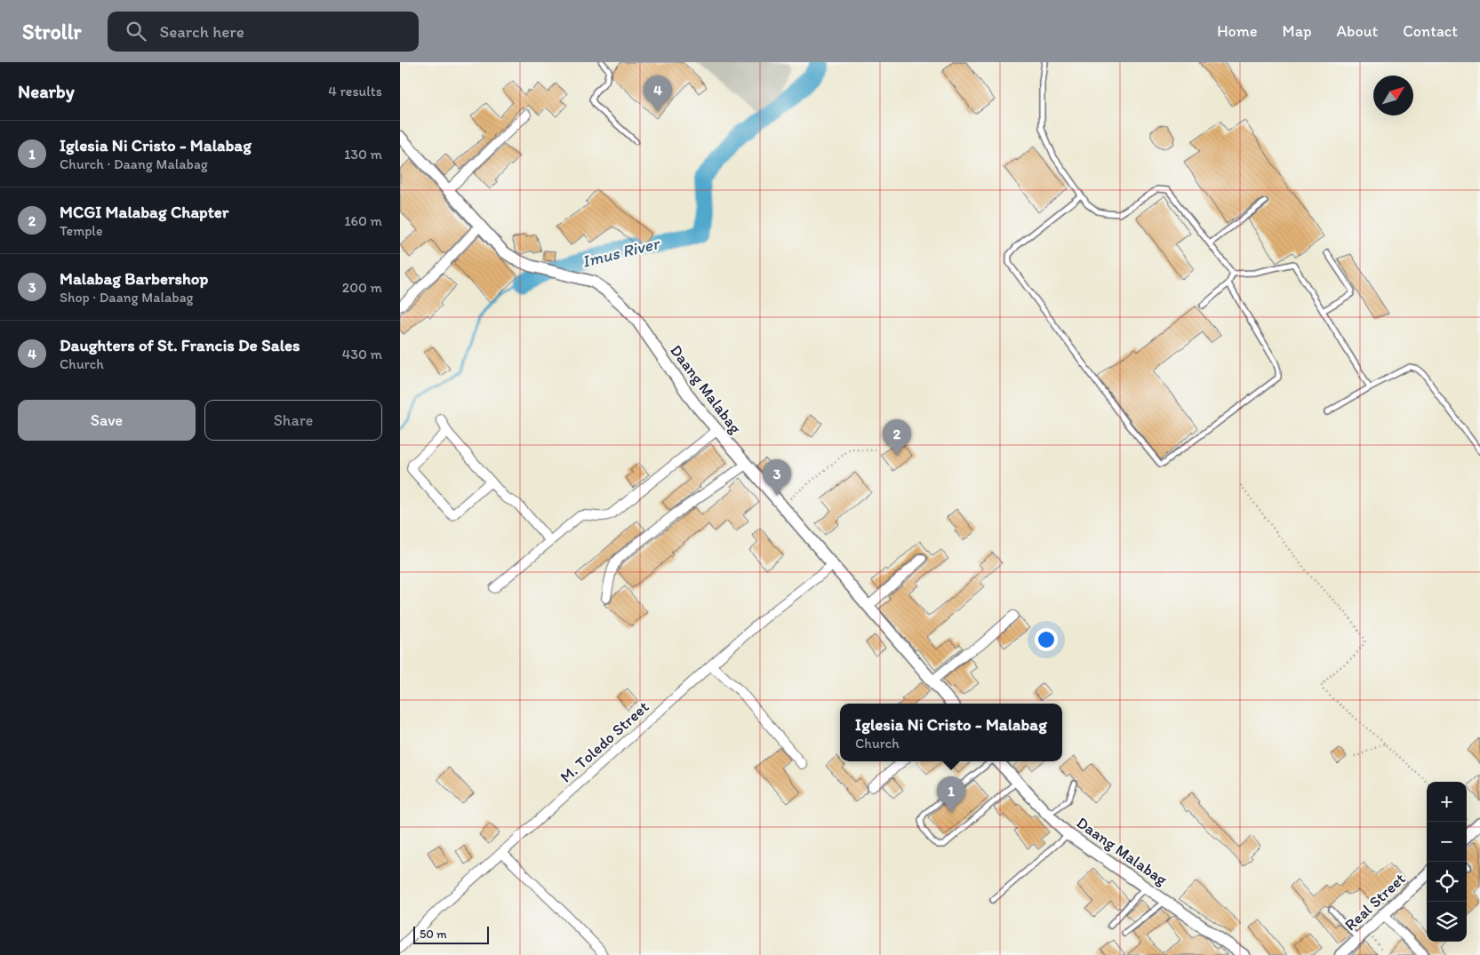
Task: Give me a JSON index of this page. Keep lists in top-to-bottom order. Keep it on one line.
{"streets":{"street":["Daang Malabag","M. Toledo Street","Real Street"]},"crossings":[["Daang Malabag","M. Toledo Street"]],"water":["Imus River"],"scale_bar":"50 m","north":"top right","page":{"header":"Strollr","search":"Search here","nav":["Home","Map","About","Contact"],"heading":["Nearby","4 results"],"pins":["4","2","3","1"],"list":[{"mark":"1","name":"Iglesia Ni Cristo - Malabag","note":"Church · Daang Malabag","value":"130 m"},{"mark":"2","name":"MCGI Malabag Chapter","note":"Temple","value":"160 m"},{"mark":"3","name":"Malabag Barbershop","note":"Shop · Daang Malabag","value":"200 m"},{"mark":"4","name":"Daughters of St. Francis De Sales","note":"Church","value":"430 m"}],"buttons":["Save","Share"],"popup":["Iglesia Ni Cristo - Malabag","Church"],"map_buttons":["+","−"],"scale":"50 m"}}
